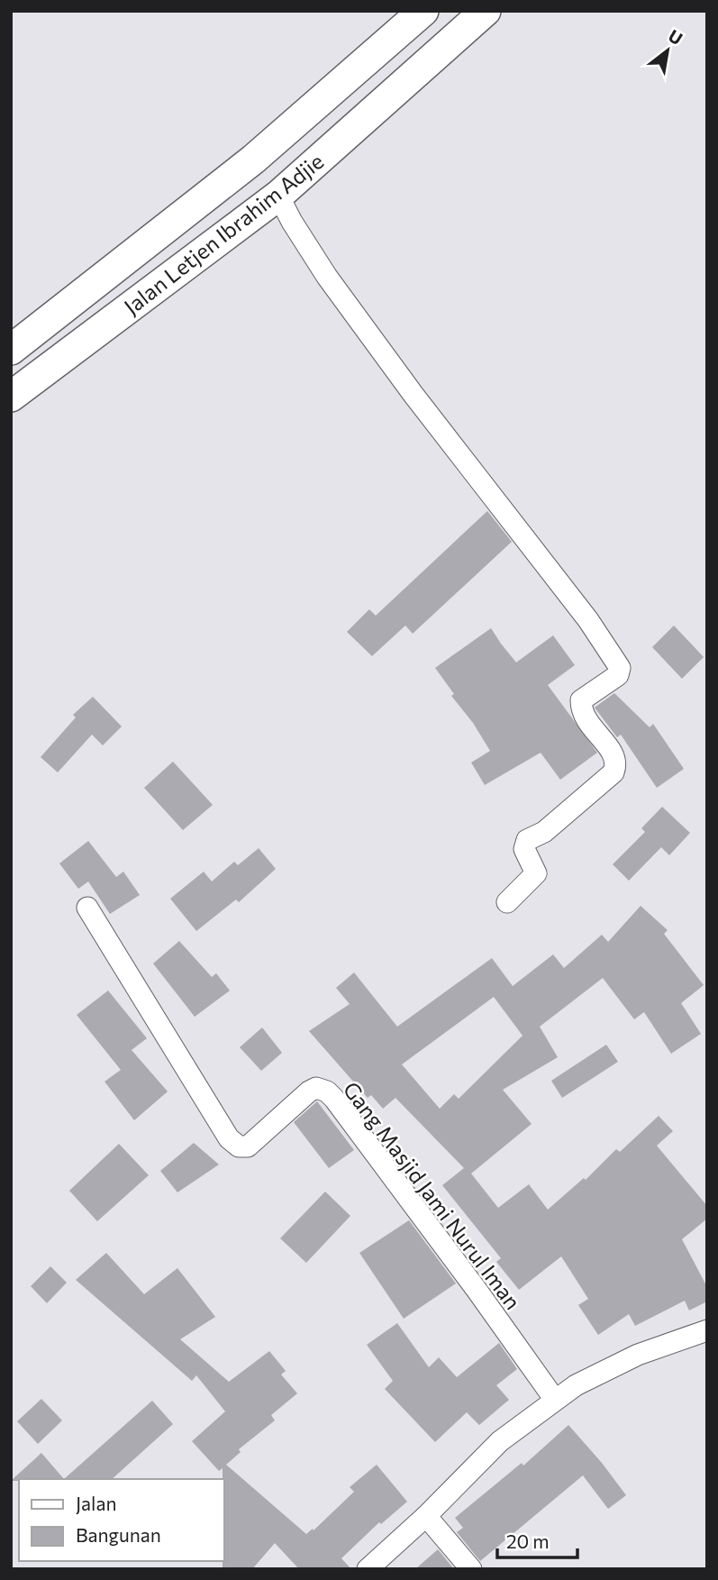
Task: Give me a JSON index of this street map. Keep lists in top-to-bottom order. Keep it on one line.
{"streets":{"street":["Jalan Letjen Ibrahim Adjie","Gang Masjid Jami Nurul Iman"]},"legend":["Jalan","Bangunan"],"scale_bar":"20 m","north":"top right"}
